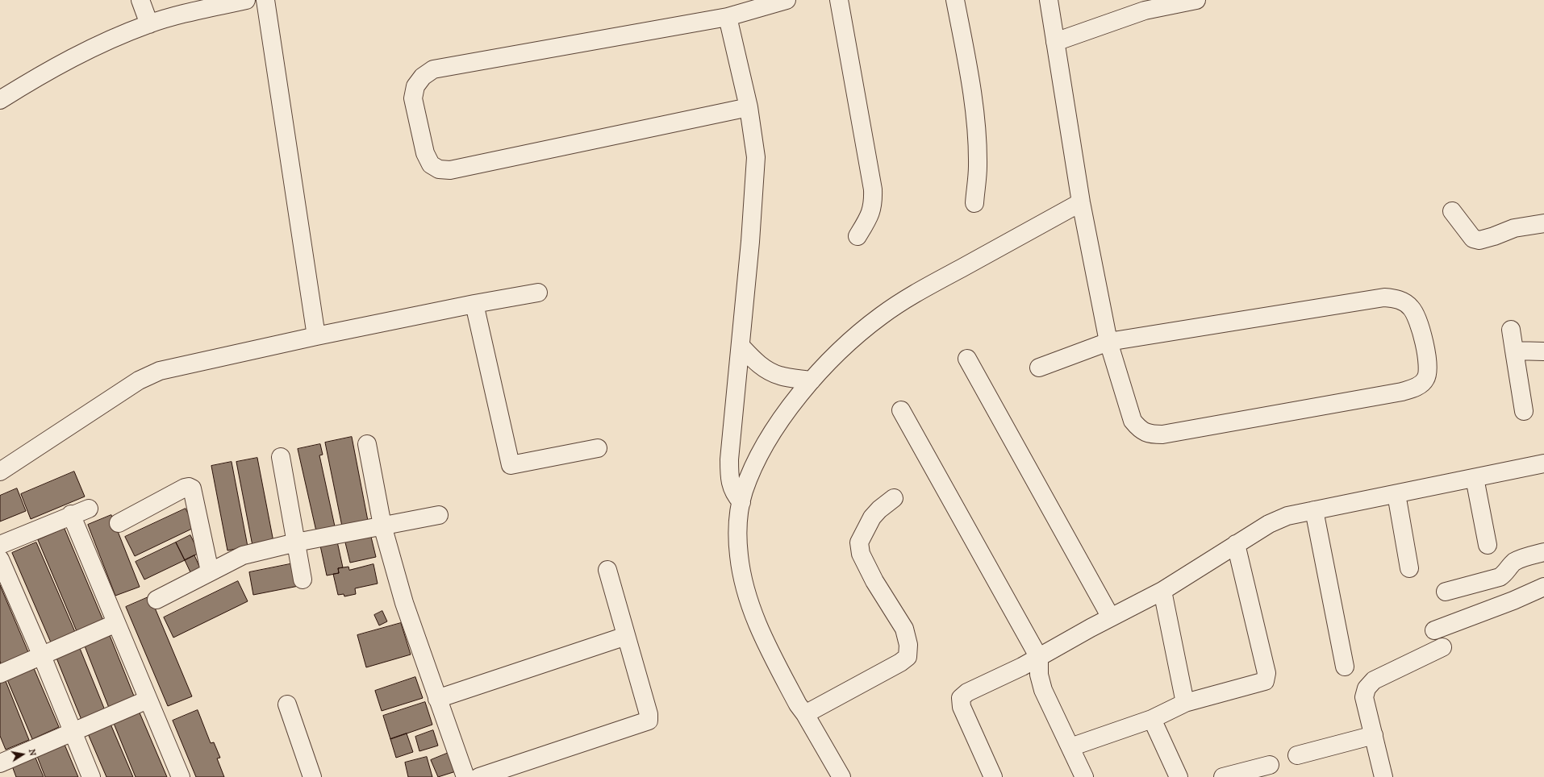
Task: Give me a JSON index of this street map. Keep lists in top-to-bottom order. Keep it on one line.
{"north":"right"}
